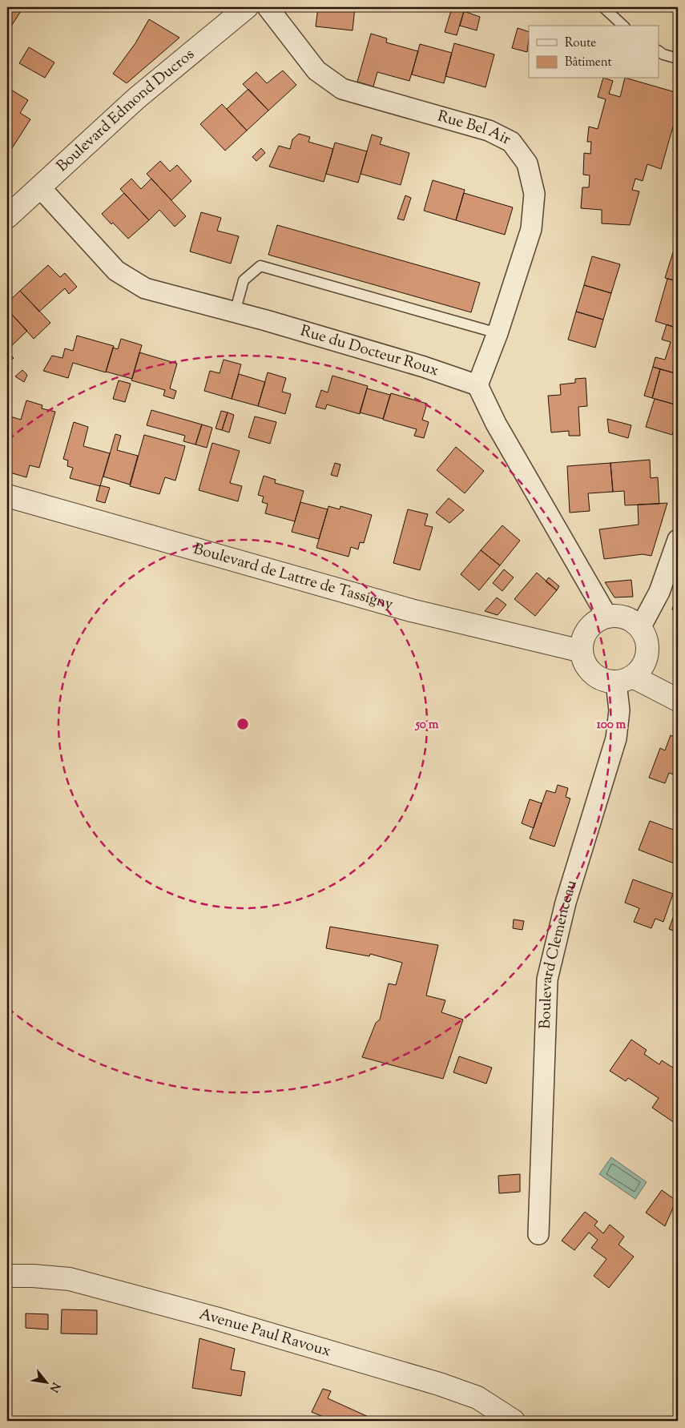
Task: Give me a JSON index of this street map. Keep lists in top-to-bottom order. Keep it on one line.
{"streets":{"street":["Boulevard Edmond Ducros","Rue Bel Air","Rue du Docteur Roux","Boulevard de Lattre de Tassigny","Boulevard Clemenceau","Avenue Paul Ravoux"]},"crossings":[["Boulevard Edmond Ducros","Rue du Docteur Roux"],["Rue Bel Air","Rue du Docteur Roux"],["Boulevard de Lattre de Tassigny","Boulevard Clemenceau"]],"legend":["Route","Bâtiment"],"north":"bottom right","rings":["50 m","100 m"]}
